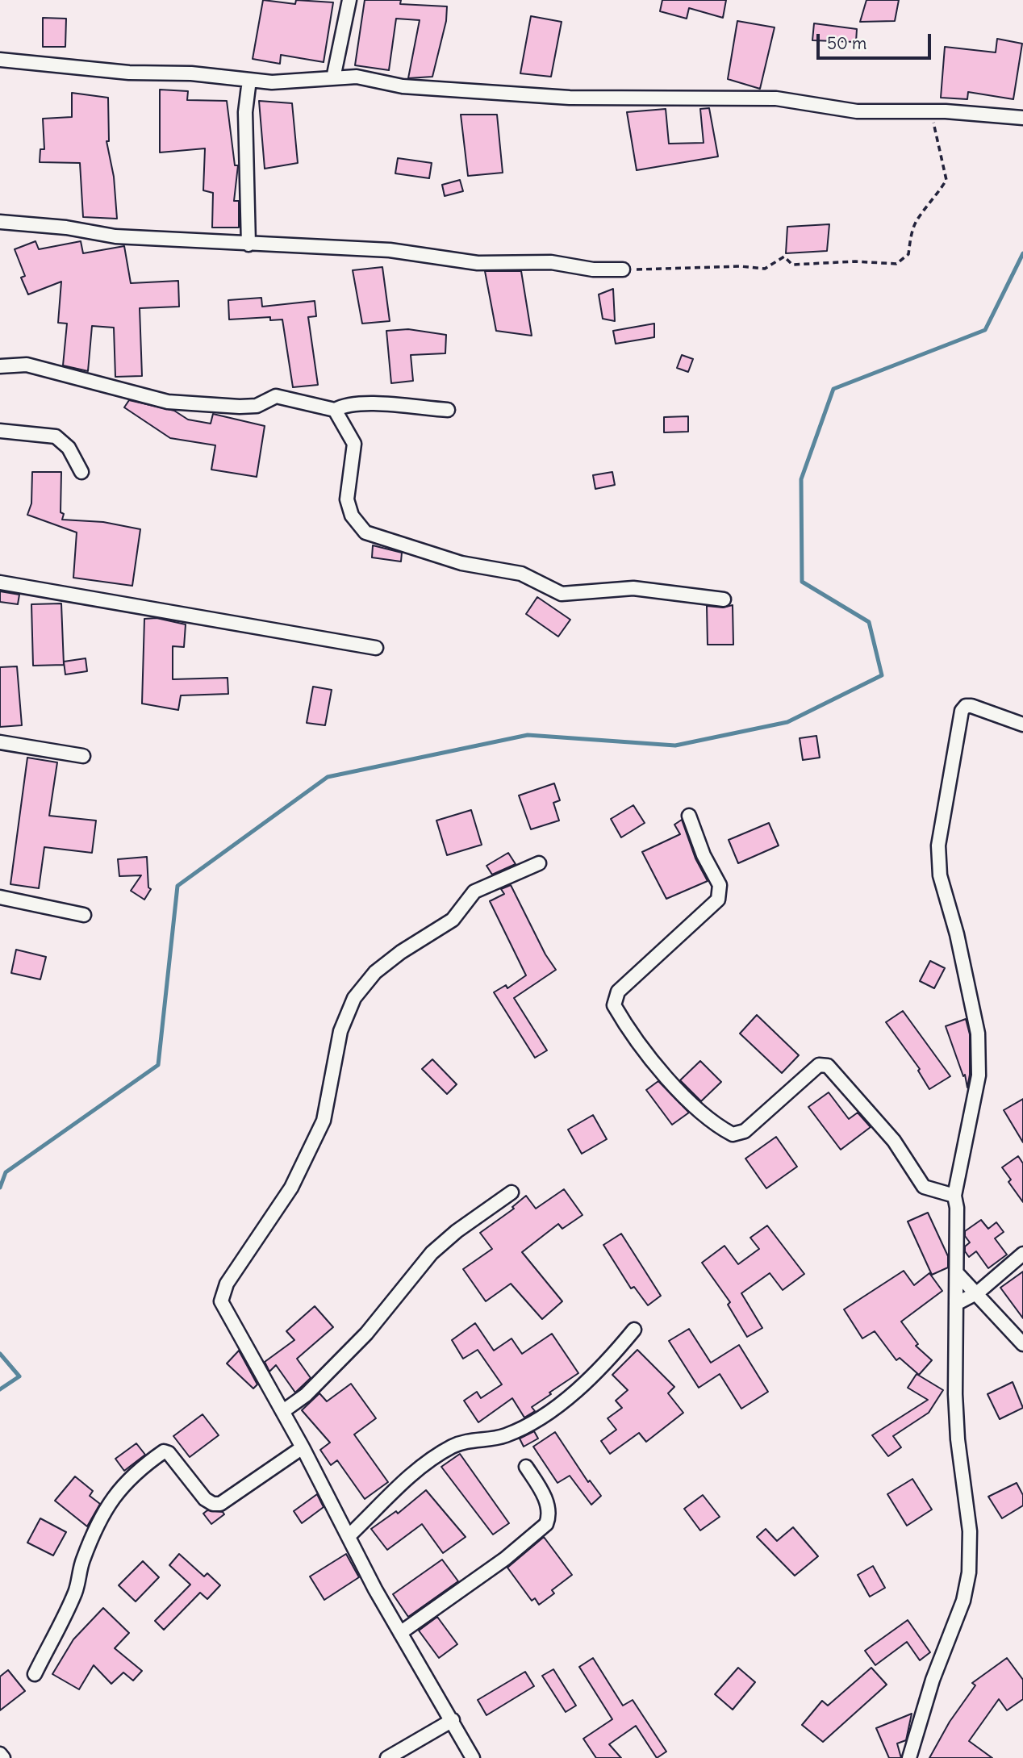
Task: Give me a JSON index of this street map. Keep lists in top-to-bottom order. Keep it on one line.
{"scale_bar":"50 m"}
